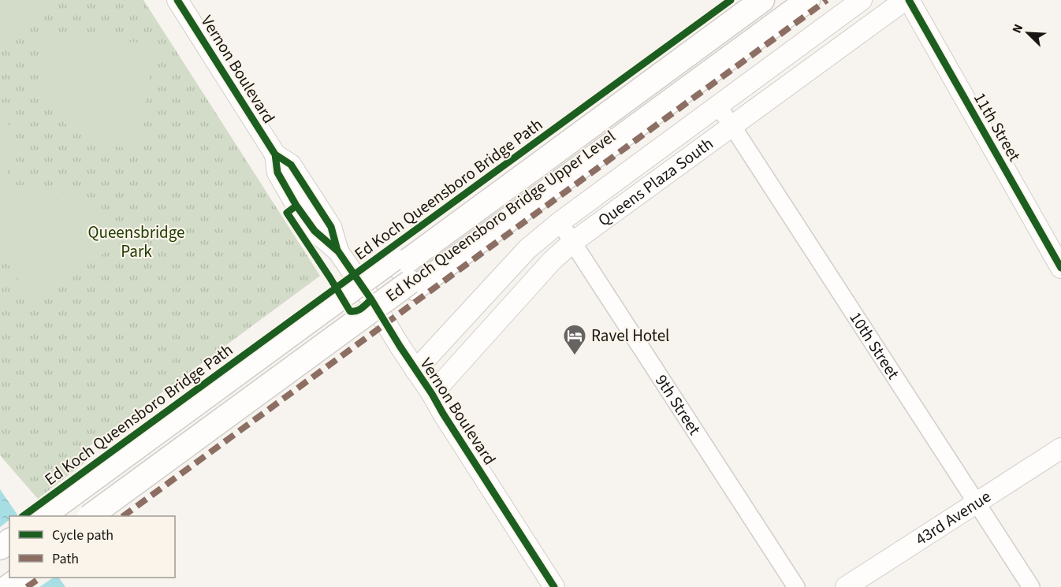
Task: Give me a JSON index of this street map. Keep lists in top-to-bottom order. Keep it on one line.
{"streets":{"highway":["Ed Koch Queensboro Bridge Upper Level"],"main road":["Vernon Boulevard","11th Street","Queens Plaza South","43rd Avenue"],"street":["10th Street","9th Street"],"cycle path":["Ed Koch Queensboro Bridge Path"]},"crossings":[["Vernon Boulevard","Queens Plaza South"],["11th Street","Queens Plaza South"],["Queens Plaza South","10th Street"],["Queens Plaza South","9th Street"],["10th Street","43rd Avenue"]],"parks":["Queensbridge Park"],"places":{"hotel":["Ravel Hotel"]},"legend":["Cycle path","Path"],"north":"top left"}
